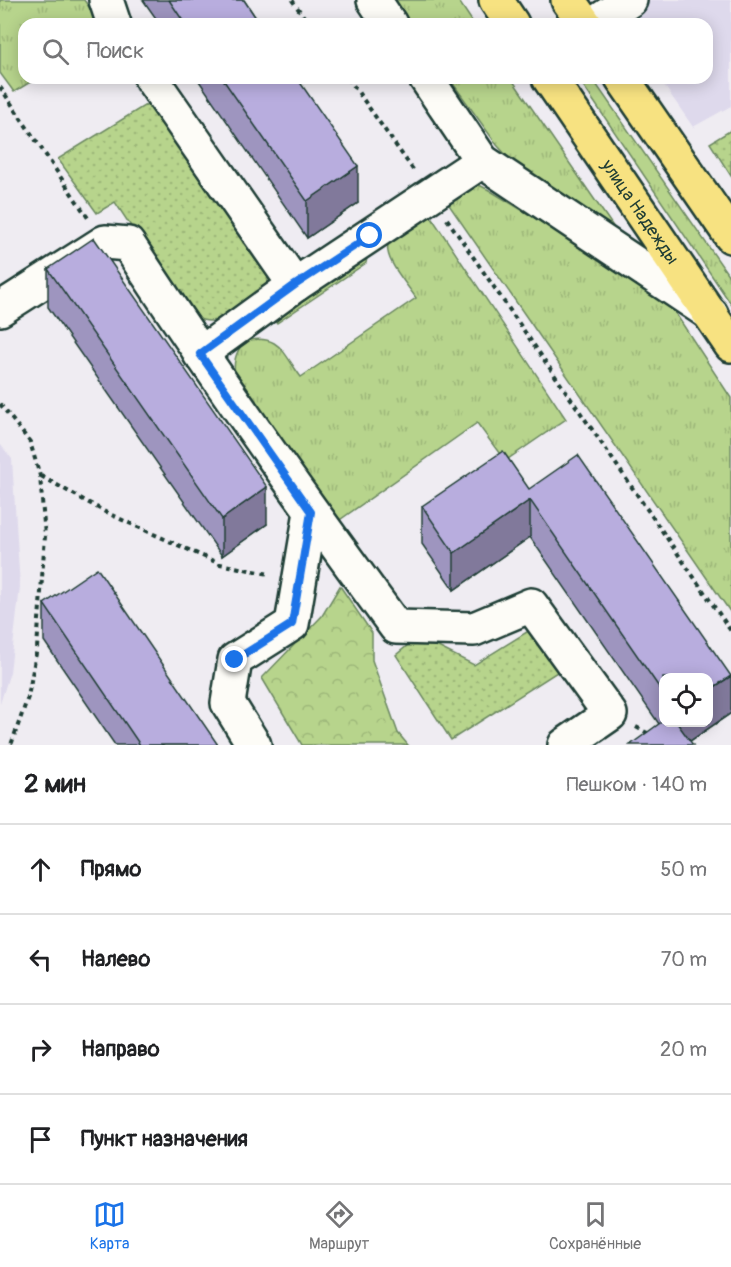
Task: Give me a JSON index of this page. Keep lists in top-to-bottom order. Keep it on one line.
{"streets":{"main road":["улица Надежды"]},"page":{"search":"Поиск","heading":["2 мин","Пешком · 140 m"],"list":[["Прямо","50 m"],["Налево","70 m"],["Направо","20 m"],"Пункт назначения"],"nav":["Карта","Маршрут","Сохранённые"]}}
